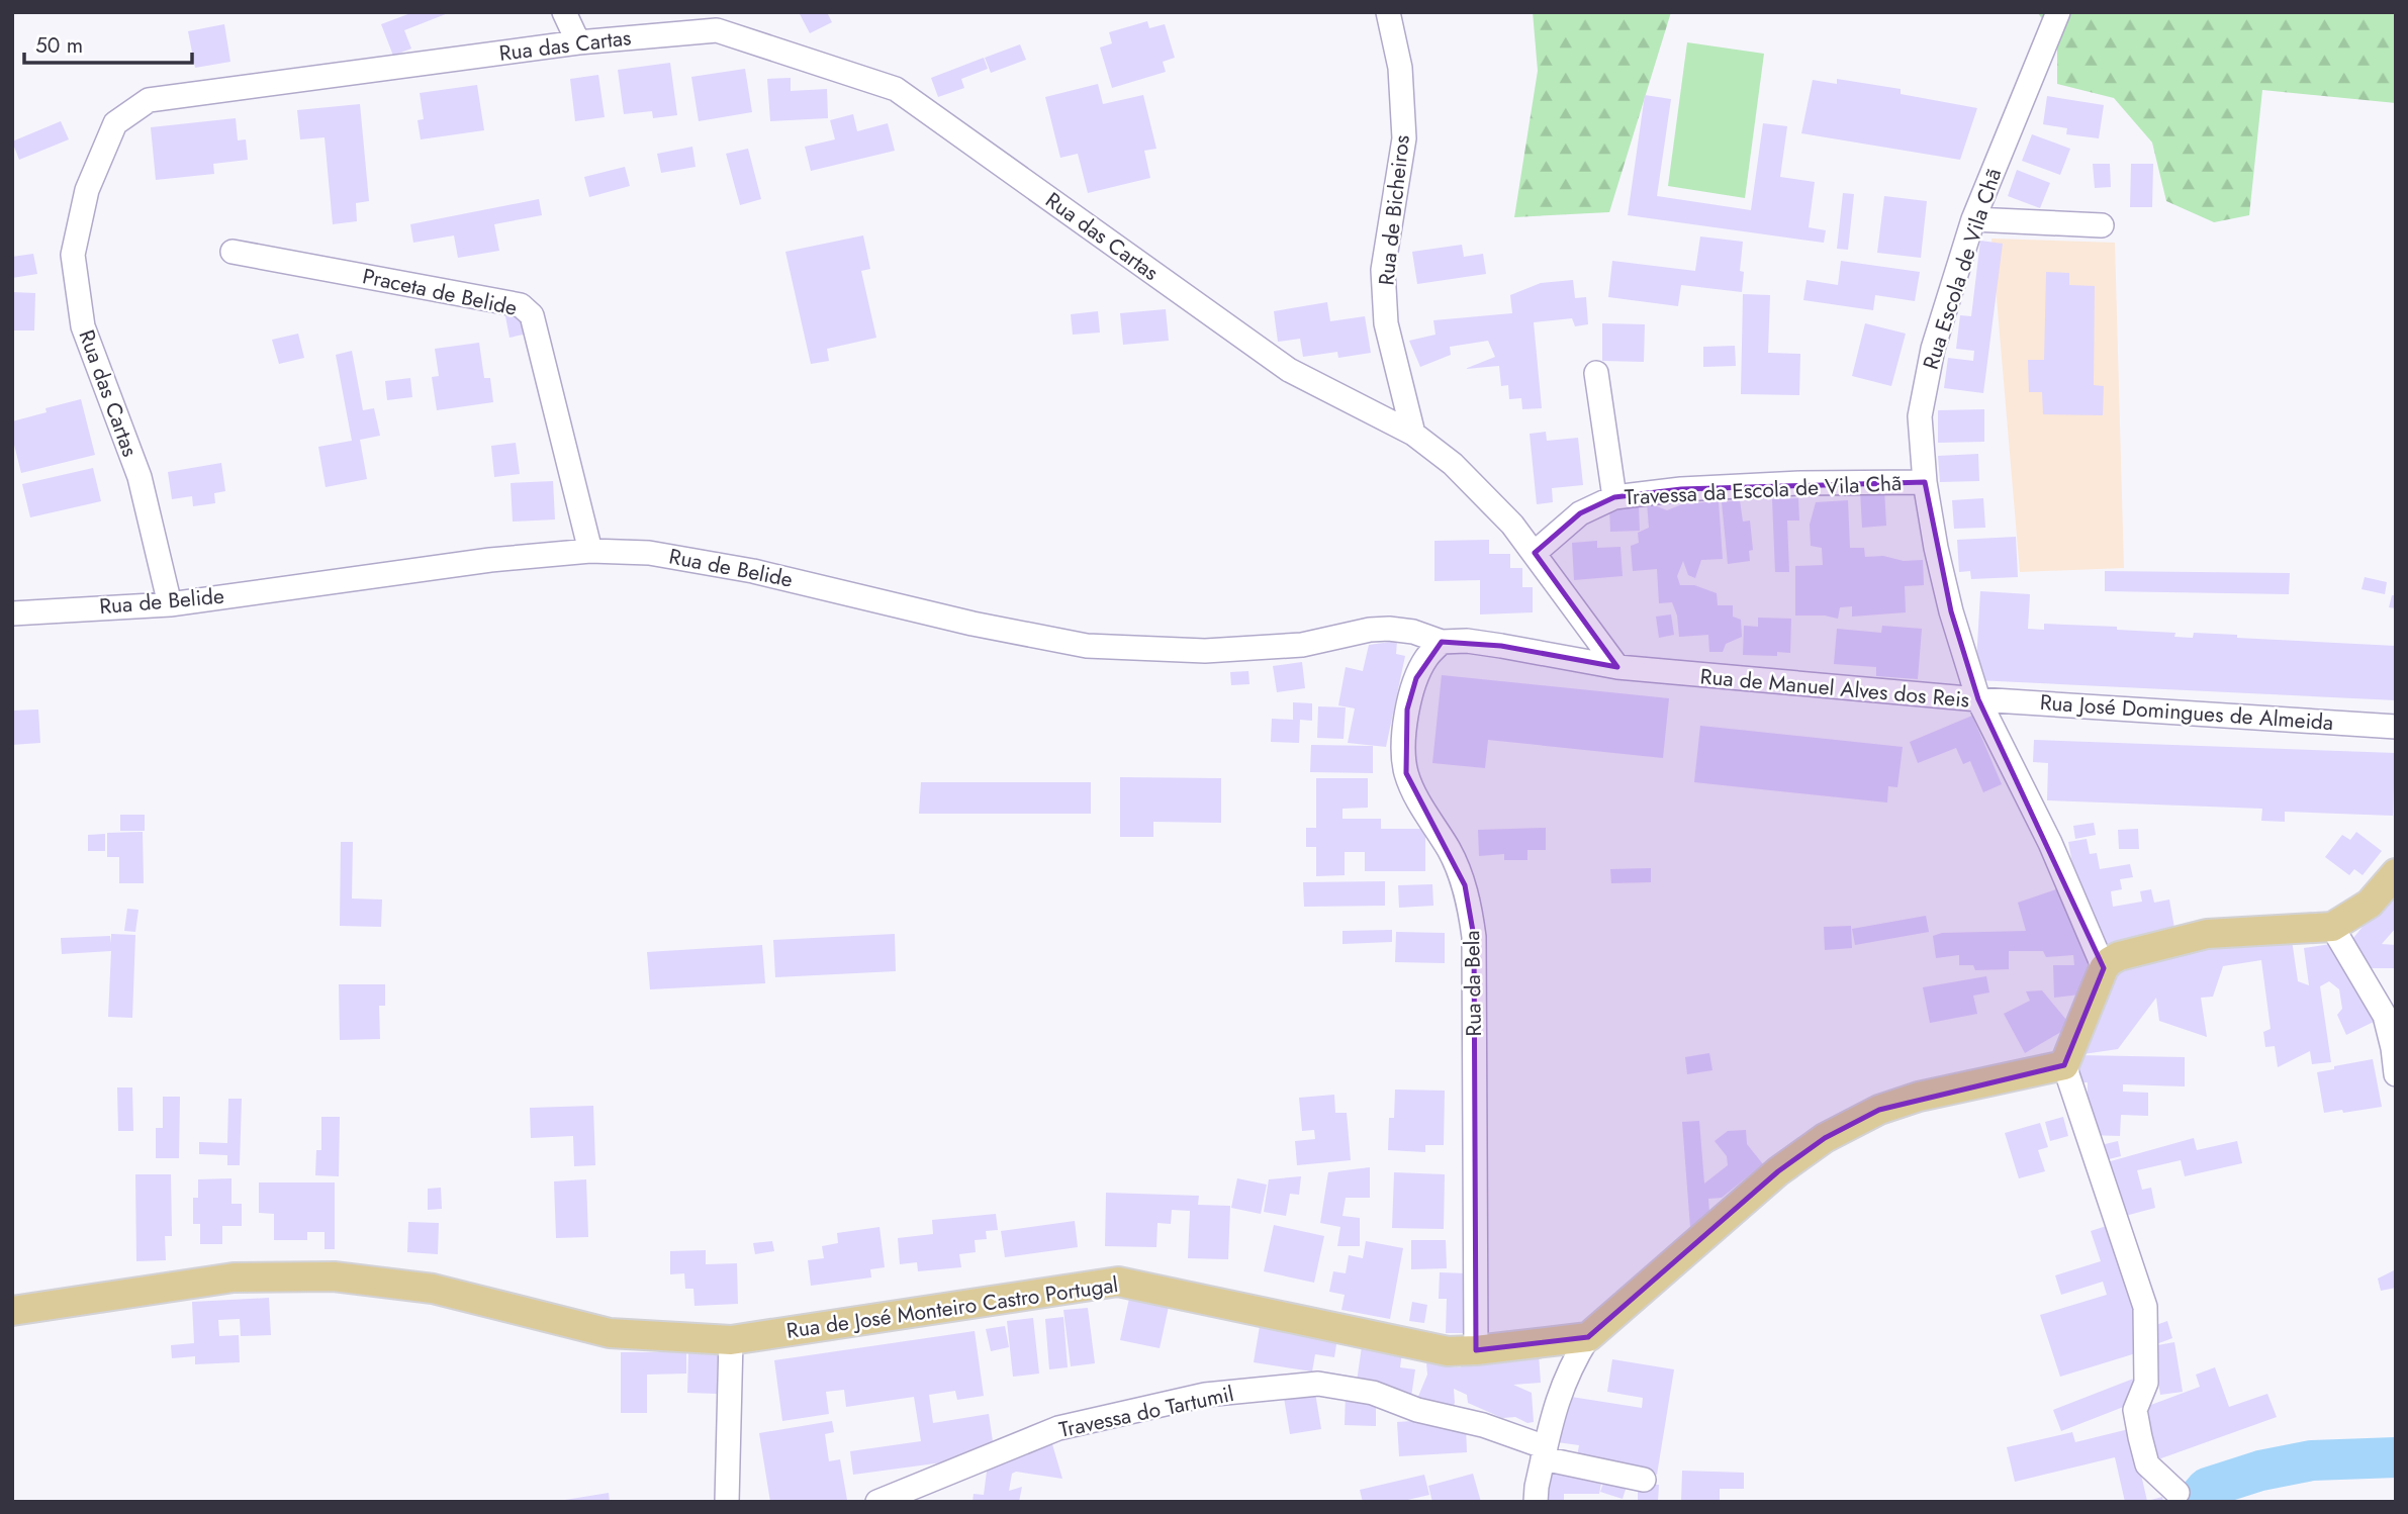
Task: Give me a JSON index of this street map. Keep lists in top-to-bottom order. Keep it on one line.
{"streets":{"main road":["Rua de José Monteiro Castro Portugal"],"street":["Rua das Cartas","Rua de Bicheiros","Rua Escola de Vila Chã","Praceta de Belide","Travessa da Escola de Vila Chã","Rua de Belide","Rua de Manuel Alves dos Reis","Rua José Domingues de Almeida","Rua da Bela","Travessa do Tartumil"]},"crossings":[["Rua das Cartas","Rua de Bicheiros"],["Rua das Cartas","Rua de Belide"],["Rua Escola de Vila Chã","Travessa da Escola de Vila Chã"],["Rua Escola de Vila Chã","Rua de Manuel Alves dos Reis"],["Rua Escola de Vila Chã","Rua José Domingues de Almeida"],["Praceta de Belide","Rua de Belide"],["Rua de Belide","Rua de Manuel Alves dos Reis"],["Rua de Belide","Rua da Bela"],["Rua de Manuel Alves dos Reis","Rua José Domingues de Almeida"],["Rua de Manuel Alves dos Reis","Rua da Bela"],["Rua da Bela","Rua de José Monteiro Castro Portugal"]],"scale_bar":"50 m"}
